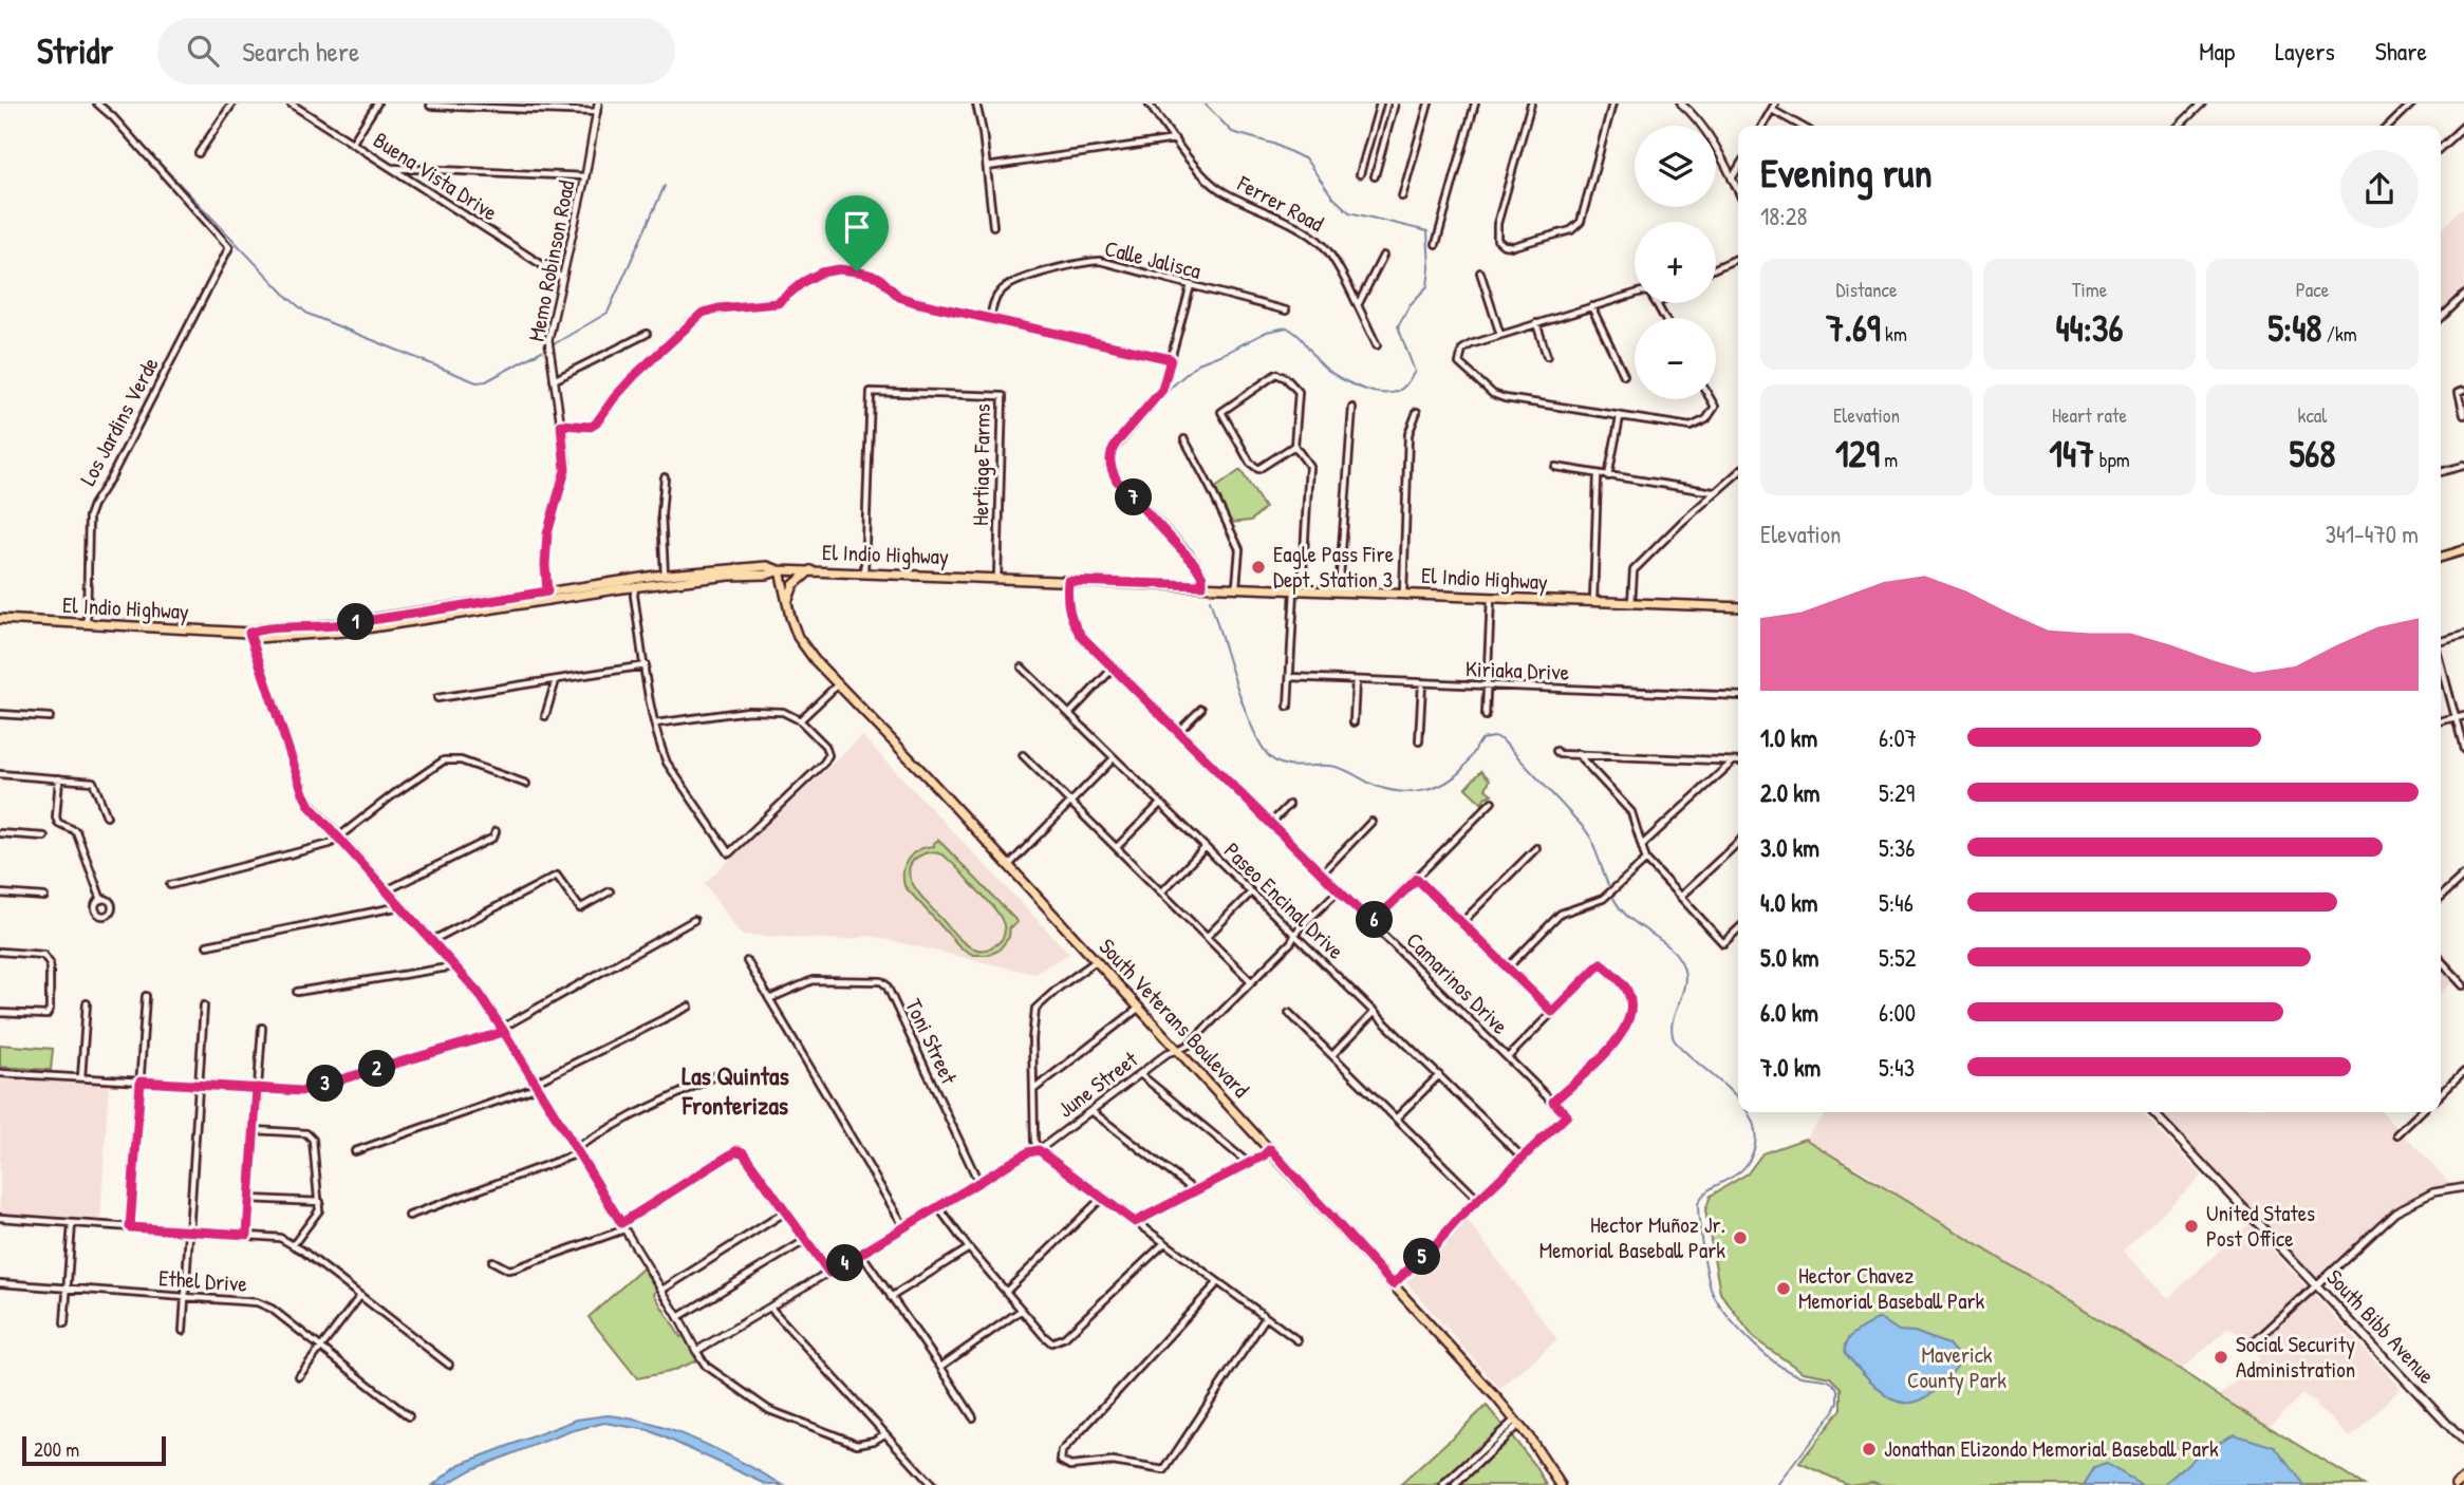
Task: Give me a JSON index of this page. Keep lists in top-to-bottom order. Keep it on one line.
{"streets":{"main road":["El Indio Highway","South Veterans Boulevard","South Bibb Avenue"],"street":["Buena Vista Drive","Ferrer Road","Calle Jalisca","Memo Robinson Road","Los Jardins Verde","Hertiage Farms","Kiriaka Drive","Paseo Encinal Drive","Camarinos Drive","Toni Street","June Street","Ethel Drive"]},"crossings":[["Buena Vista Drive","Memo Robinson Road"],["Memo Robinson Road","El Indio Highway"],["Los Jardins Verde","El Indio Highway"],["Hertiage Farms","El Indio Highway"],["El Indio Highway","Camarinos Drive"],["El Indio Highway","South Veterans Boulevard"],["Paseo Encinal Drive","Camarinos Drive"],["South Veterans Boulevard","June Street"],["Toni Street","June Street"]],"districts":["Las Quintas Fronterizas"],"parks":["Maverick County Park"],"places":["Eagle Pass Fire Dept. Station 3","United States Post Office","Hector Muñoz Jr. Memorial Baseball Park","Hector Chavez Memorial Baseball Park","Social Security Administration","Jonathan Elizondo Memorial Baseball Park"],"scale_bar":"200 m","page":{"header":"Stridr","search":"Search here","nav":["Map","Layers","Share"],"map_buttons":["+","−"],"heading":["Evening run","18:28"],"stats":[["Distance","7.69 km"],["Time","44:36"],["Pace","5:48 /km"],["Elevation","129 m"],["Heart rate","147 bpm"],["kcal","568"]],"pins":["7","1","6","2","3","5","4"],"chart":["Elevation","341–470 m"],"list":[{"name":"1.0 km","note":"6:07"},{"name":"2.0 km","note":"5:29"},{"name":"3.0 km","note":"5:36"},{"name":"4.0 km","note":"5:46"},{"name":"5.0 km","note":"5:52"},{"name":"6.0 km","note":"6:00"},{"name":"7.0 km","note":"5:43"}],"scale":"200 m"}}
